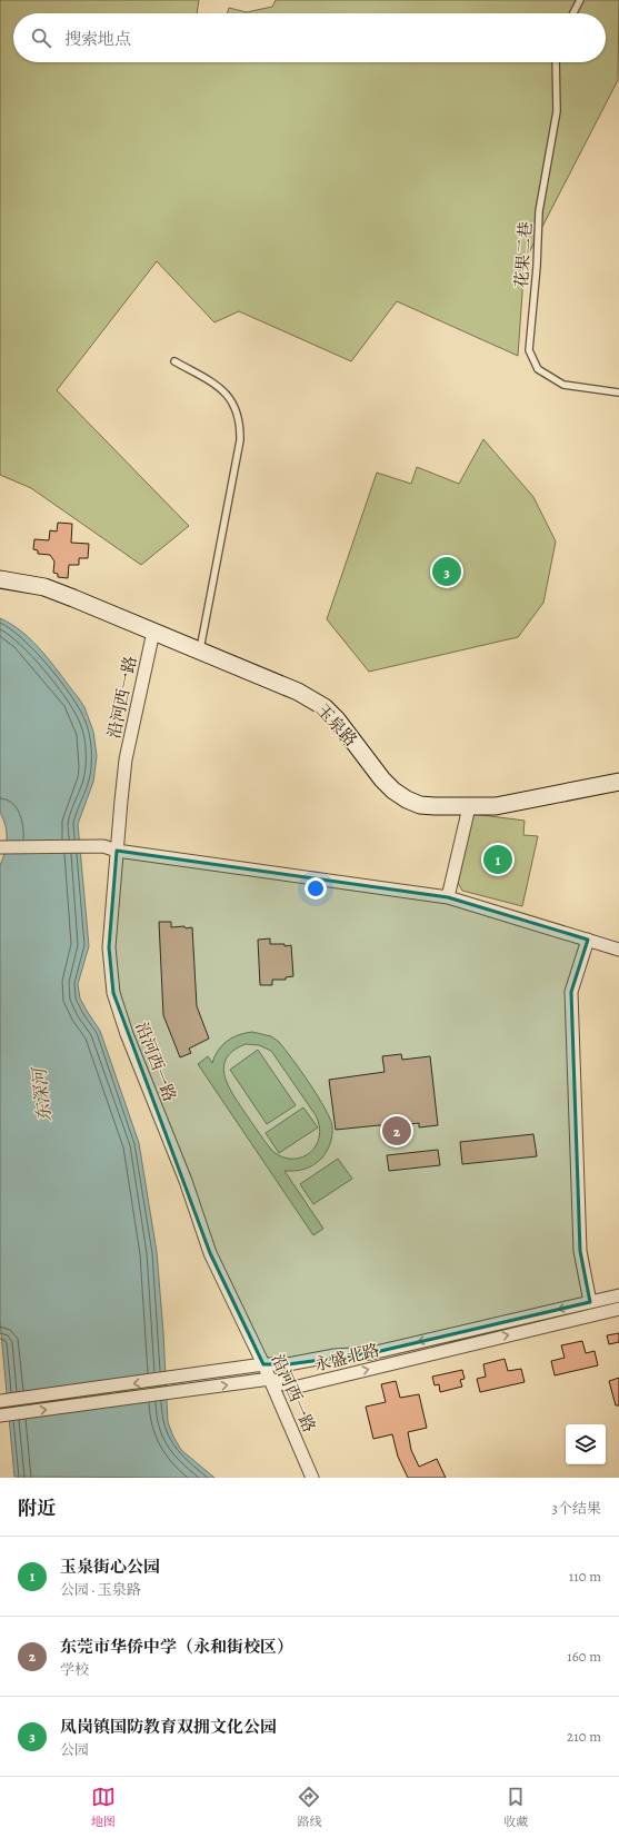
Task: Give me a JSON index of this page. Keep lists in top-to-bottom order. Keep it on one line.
{"streets":{"street":["沿河西一路","玉泉路","永盛北路"],"lane":["花果二巷"]},"crossings":[["沿河西一路","玉泉路"],["沿河西一路","永盛北路"]],"water":["东深河"],"page":{"search":"搜索地点","pins":["3","1","2"],"heading":["附近","3个结果"],"list":[{"mark":"1","name":"玉泉街心公园","note":"公园 · 玉泉路","value":"110 m"},{"mark":"2","name":"东莞市华侨中学（永和街校区）","note":"学校","value":"160 m"},{"mark":"3","name":"凤岗镇国防教育双拥文化公园","note":"公园","value":"210 m"}],"nav":["地图","路线","收藏"]}}
